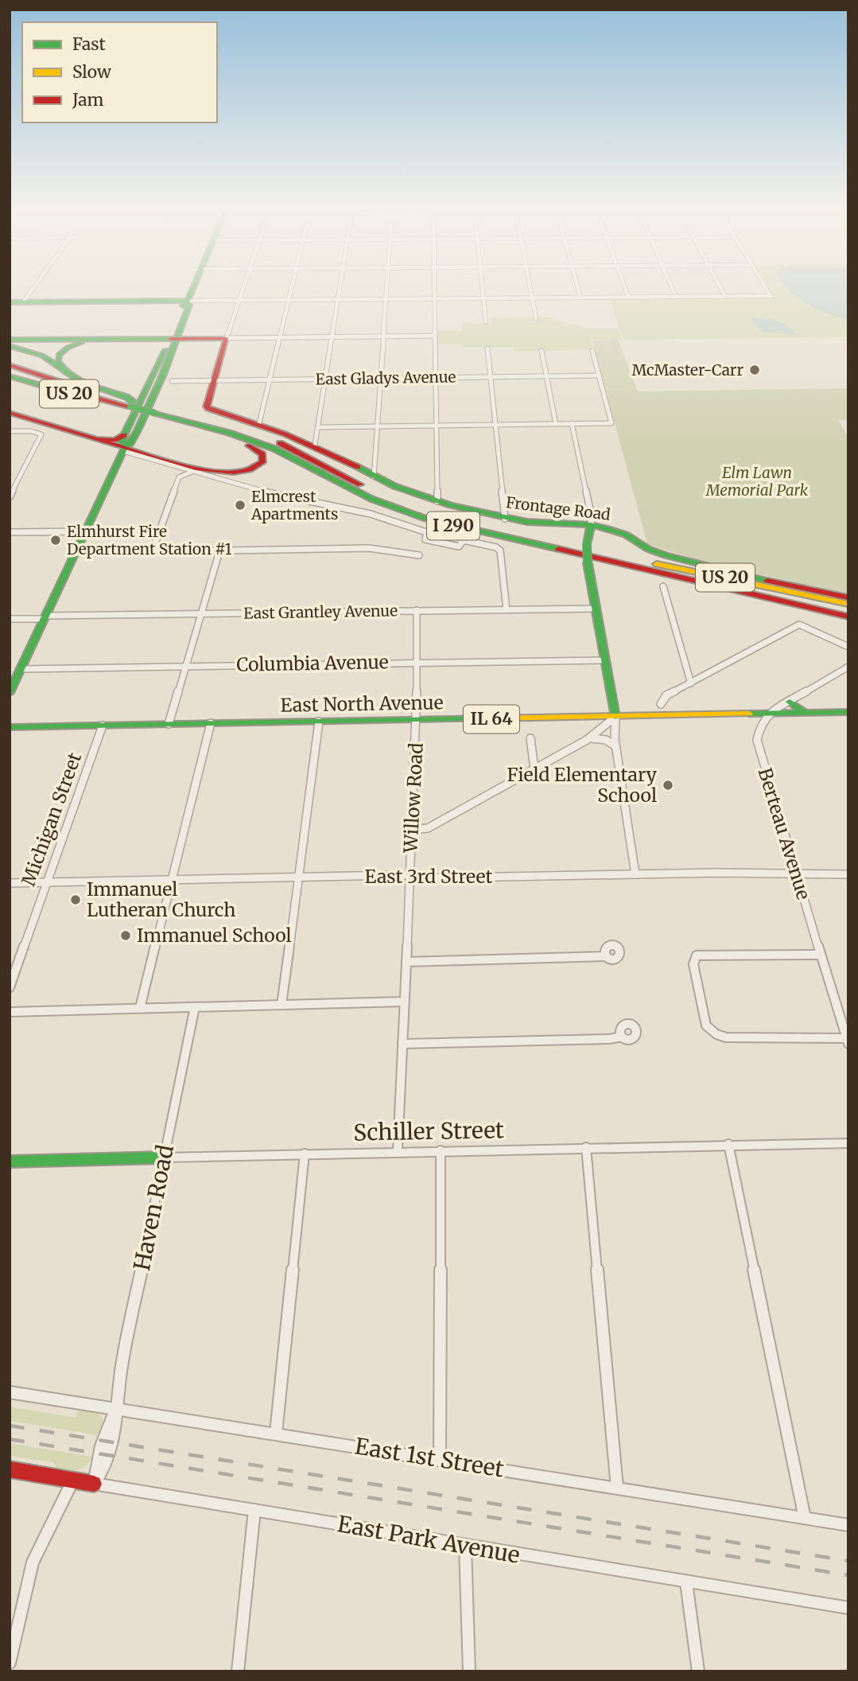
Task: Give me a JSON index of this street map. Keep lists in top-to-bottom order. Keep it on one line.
{"streets":{"main road":["US 20","Frontage Road","I 290","East North Avenue","IL 64","Schiller Street","East Park Avenue"],"street":["East Gladys Avenue","East Grantley Avenue","Columbia Avenue","Willow Road","Michigan Street","Berteau Avenue","East 3rd Street","Haven Road","East 1st Street"]},"crossings":[["East Gladys Avenue","Frontage Road"],["US 20","I 290"],["East Grantley Avenue","Willow Road"],["Columbia Avenue","Willow Road"],["East North Avenue","Willow Road"],["East North Avenue","Michigan Street"],["East North Avenue","Berteau Avenue"],["Willow Road","East 3rd Street"],["Willow Road","Schiller Street"],["Michigan Street","East 3rd Street"],["Berteau Avenue","East 3rd Street"],["Schiller Street","Haven Road"],["Haven Road","East 1st Street"],["Haven Road","East Park Avenue"]],"parks":["Elm Lawn Memorial Park"],"places":["McMaster-Carr","Elmcrest Apartments","Elmhurst Fire Department Station #1","Field Elementary School","Immanuel Lutheran Church","Immanuel School"],"legend":["Fast","Slow","Jam"]}
